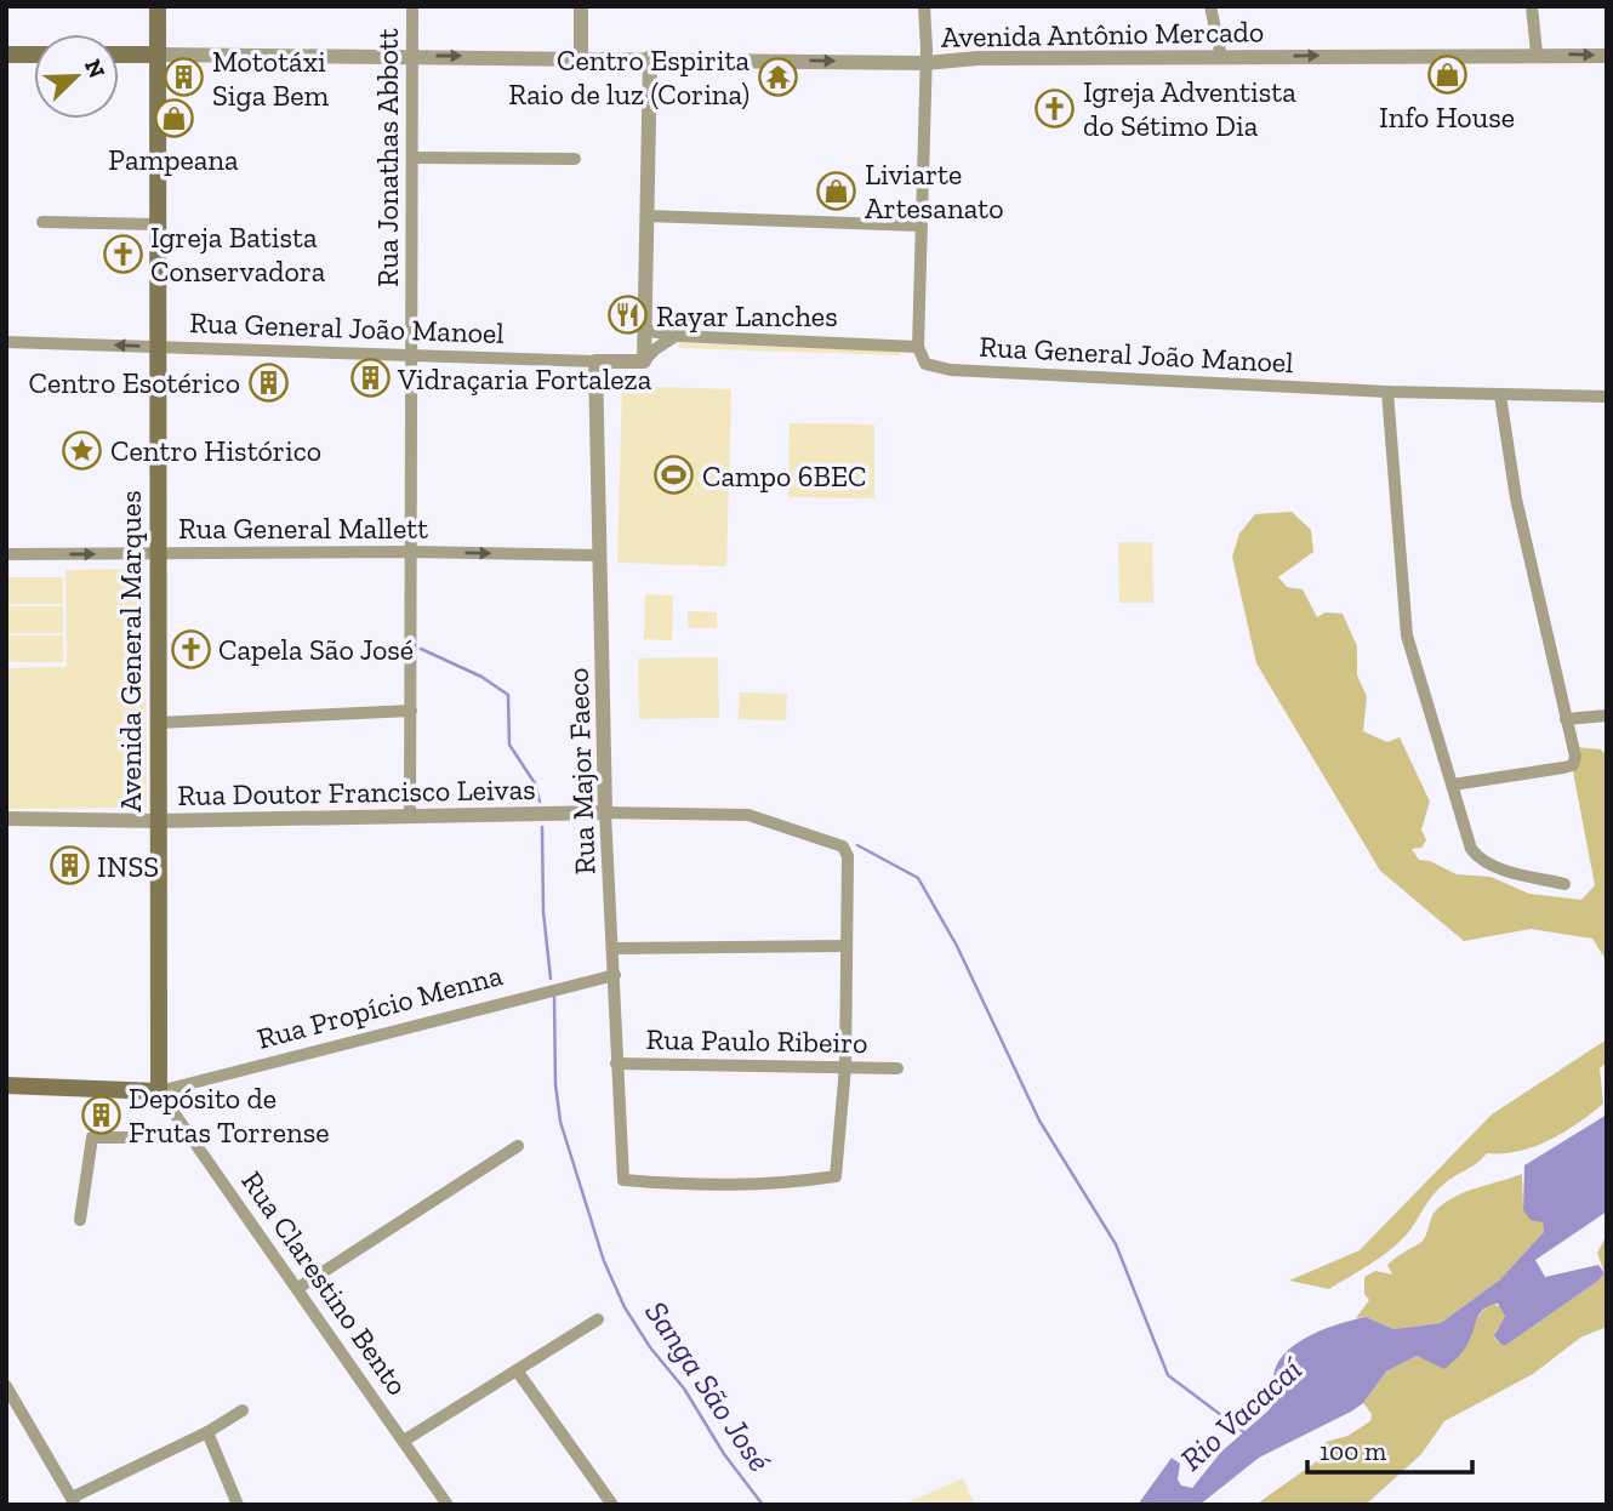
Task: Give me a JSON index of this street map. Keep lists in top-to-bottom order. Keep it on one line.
{"streets":{"main road":["Avenida General Marques"],"street":["Avenida Antônio Mercado","Rua Jonathas Abbott","Rua General João Manoel","Rua General Mallett","Rua Major Faeco","Rua Doutor Francisco Leivas","Rua Propício Menna","Rua Paulo Ribeiro","Rua Clarestino Bento"]},"crossings":[["Avenida Antônio Mercado","Rua Jonathas Abbott"],["Avenida Antônio Mercado","Avenida General Marques"],["Rua Jonathas Abbott","Rua General João Manoel"],["Rua Jonathas Abbott","Rua General Mallett"],["Rua Jonathas Abbott","Rua Doutor Francisco Leivas"],["Rua General João Manoel","Avenida General Marques"],["Rua General João Manoel","Rua Major Faeco"],["Rua General Mallett","Avenida General Marques"],["Rua General Mallett","Rua Major Faeco"],["Avenida General Marques","Rua Doutor Francisco Leivas"],["Avenida General Marques","Rua Propício Menna"],["Avenida General Marques","Rua Clarestino Bento"],["Rua Major Faeco","Rua Doutor Francisco Leivas"],["Rua Major Faeco","Rua Propício Menna"],["Rua Major Faeco","Rua Paulo Ribeiro"],["Rua Propício Menna","Rua Clarestino Bento"]],"one_way":["Avenida Antônio Mercado","Rua General Mallett"],"water":["Sanga São José","Rio Vacacaí"],"places":{"shop":["Info House","Pampeana","Liviarte Artesanato"],"temple":["Centro Espirita Raio de luz (Corina)"],"building":["Mototáxi Siga Bem","Vidraçaria Fortaleza","Centro Esotérico","INSS","Depósito de Frutas Torrense"],"church":["Igreja Adventista do Sétimo Dia","Igreja Batista Conservadora","Capela São José"],"restaurant":["Rayar Lanches"],"place":["Centro Histórico"],"sports":["Campo 6BEC"]},"scale_bar":"100 m","north":"top right"}
